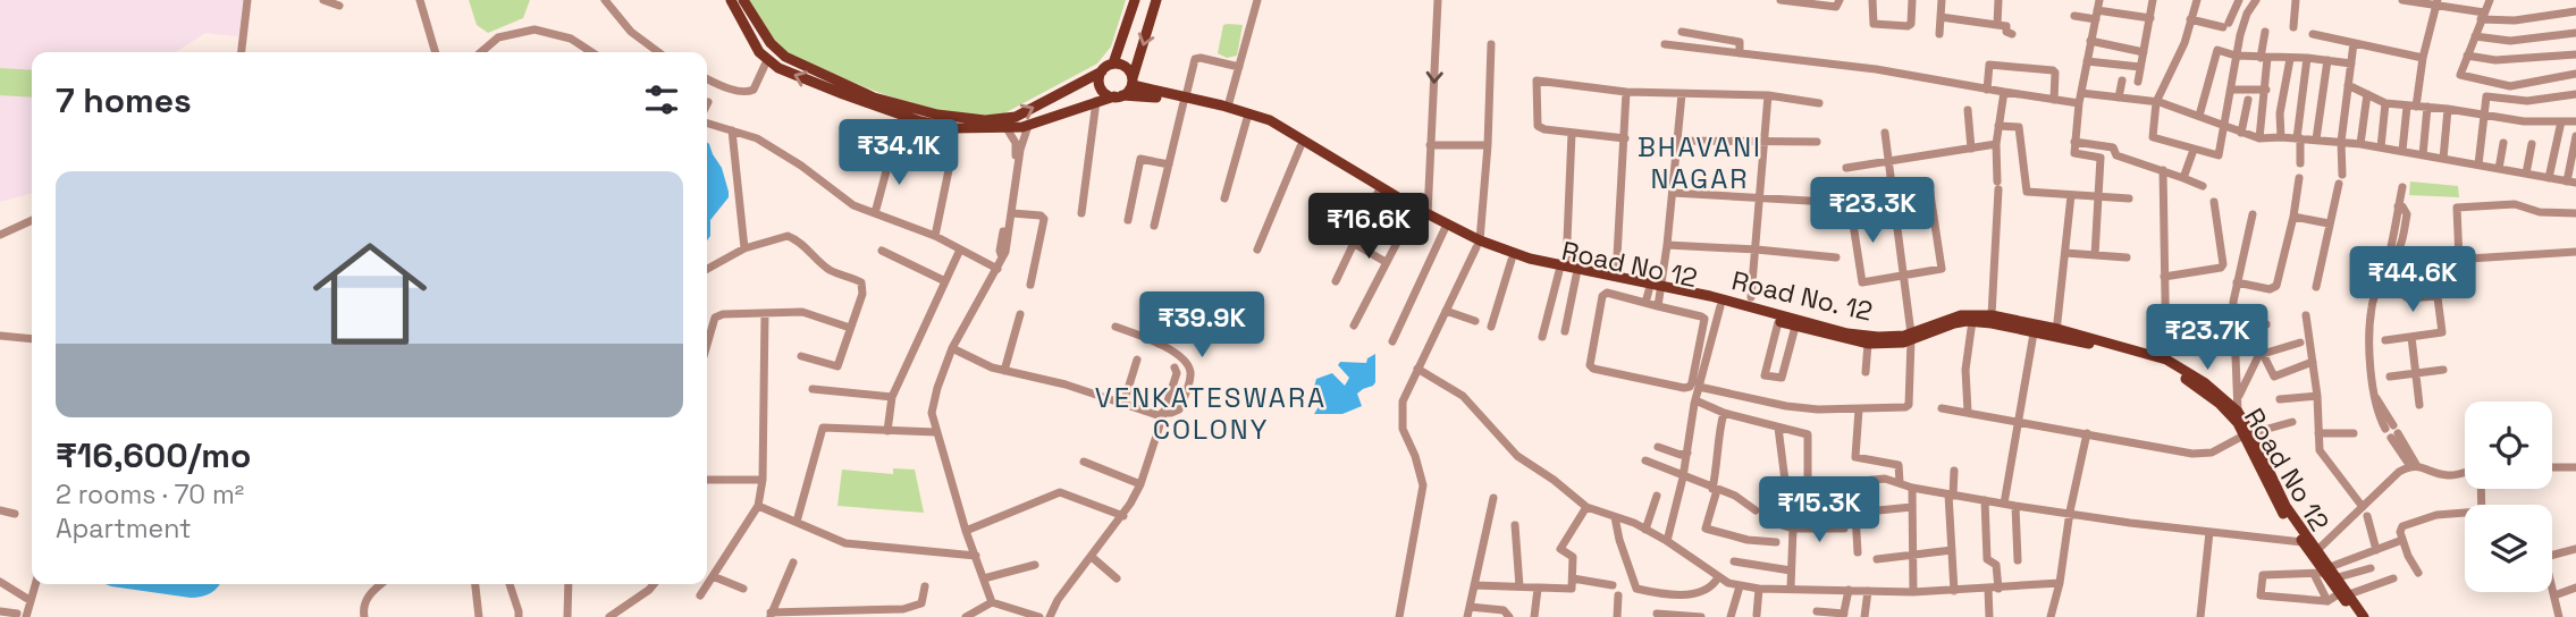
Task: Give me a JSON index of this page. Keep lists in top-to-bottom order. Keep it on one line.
{"streets":{"main road":["Road No 12","Road No. 12"]},"crossings":[["Road No 12","Road No. 12"]],"districts":["BHAVANI NAGAR","VENKATESWARA COLONY"],"page":{"heading":"7 homes","price":["₹34.1K","₹23.3K","₹16.6K","₹44.6K","₹39.9K","₹23.7K","₹15.3K"],"list":[{"name":"₹16,600/mo","note":"2 rooms · 70 m² · Apartment"}]}}
